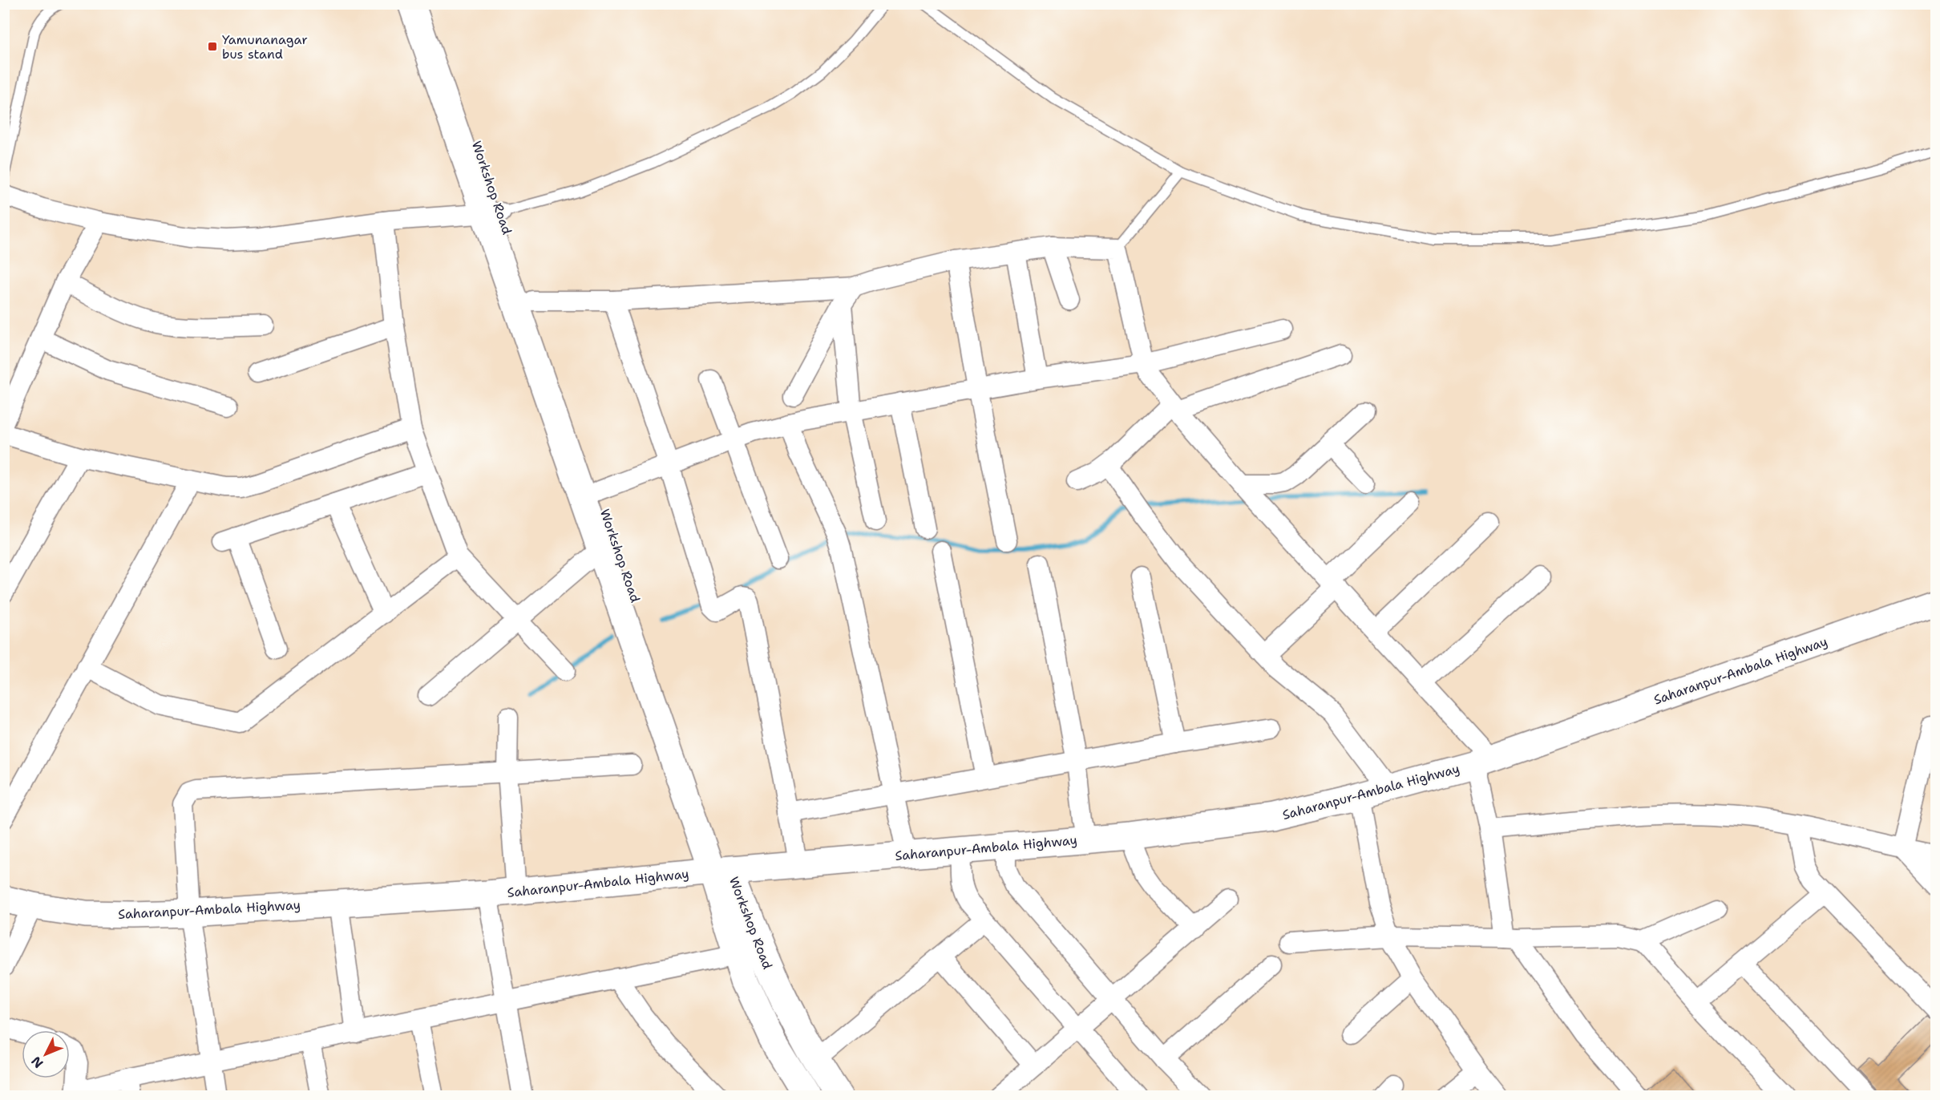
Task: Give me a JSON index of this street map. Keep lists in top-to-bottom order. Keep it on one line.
{"streets":{"main road":["Workshop Road","Saharanpur-Ambala Highway"]},"crossings":[["Workshop Road","Saharanpur-Ambala Highway"]],"places":{"transit":["Yamunanagar bus stand"]},"north":"bottom left"}
